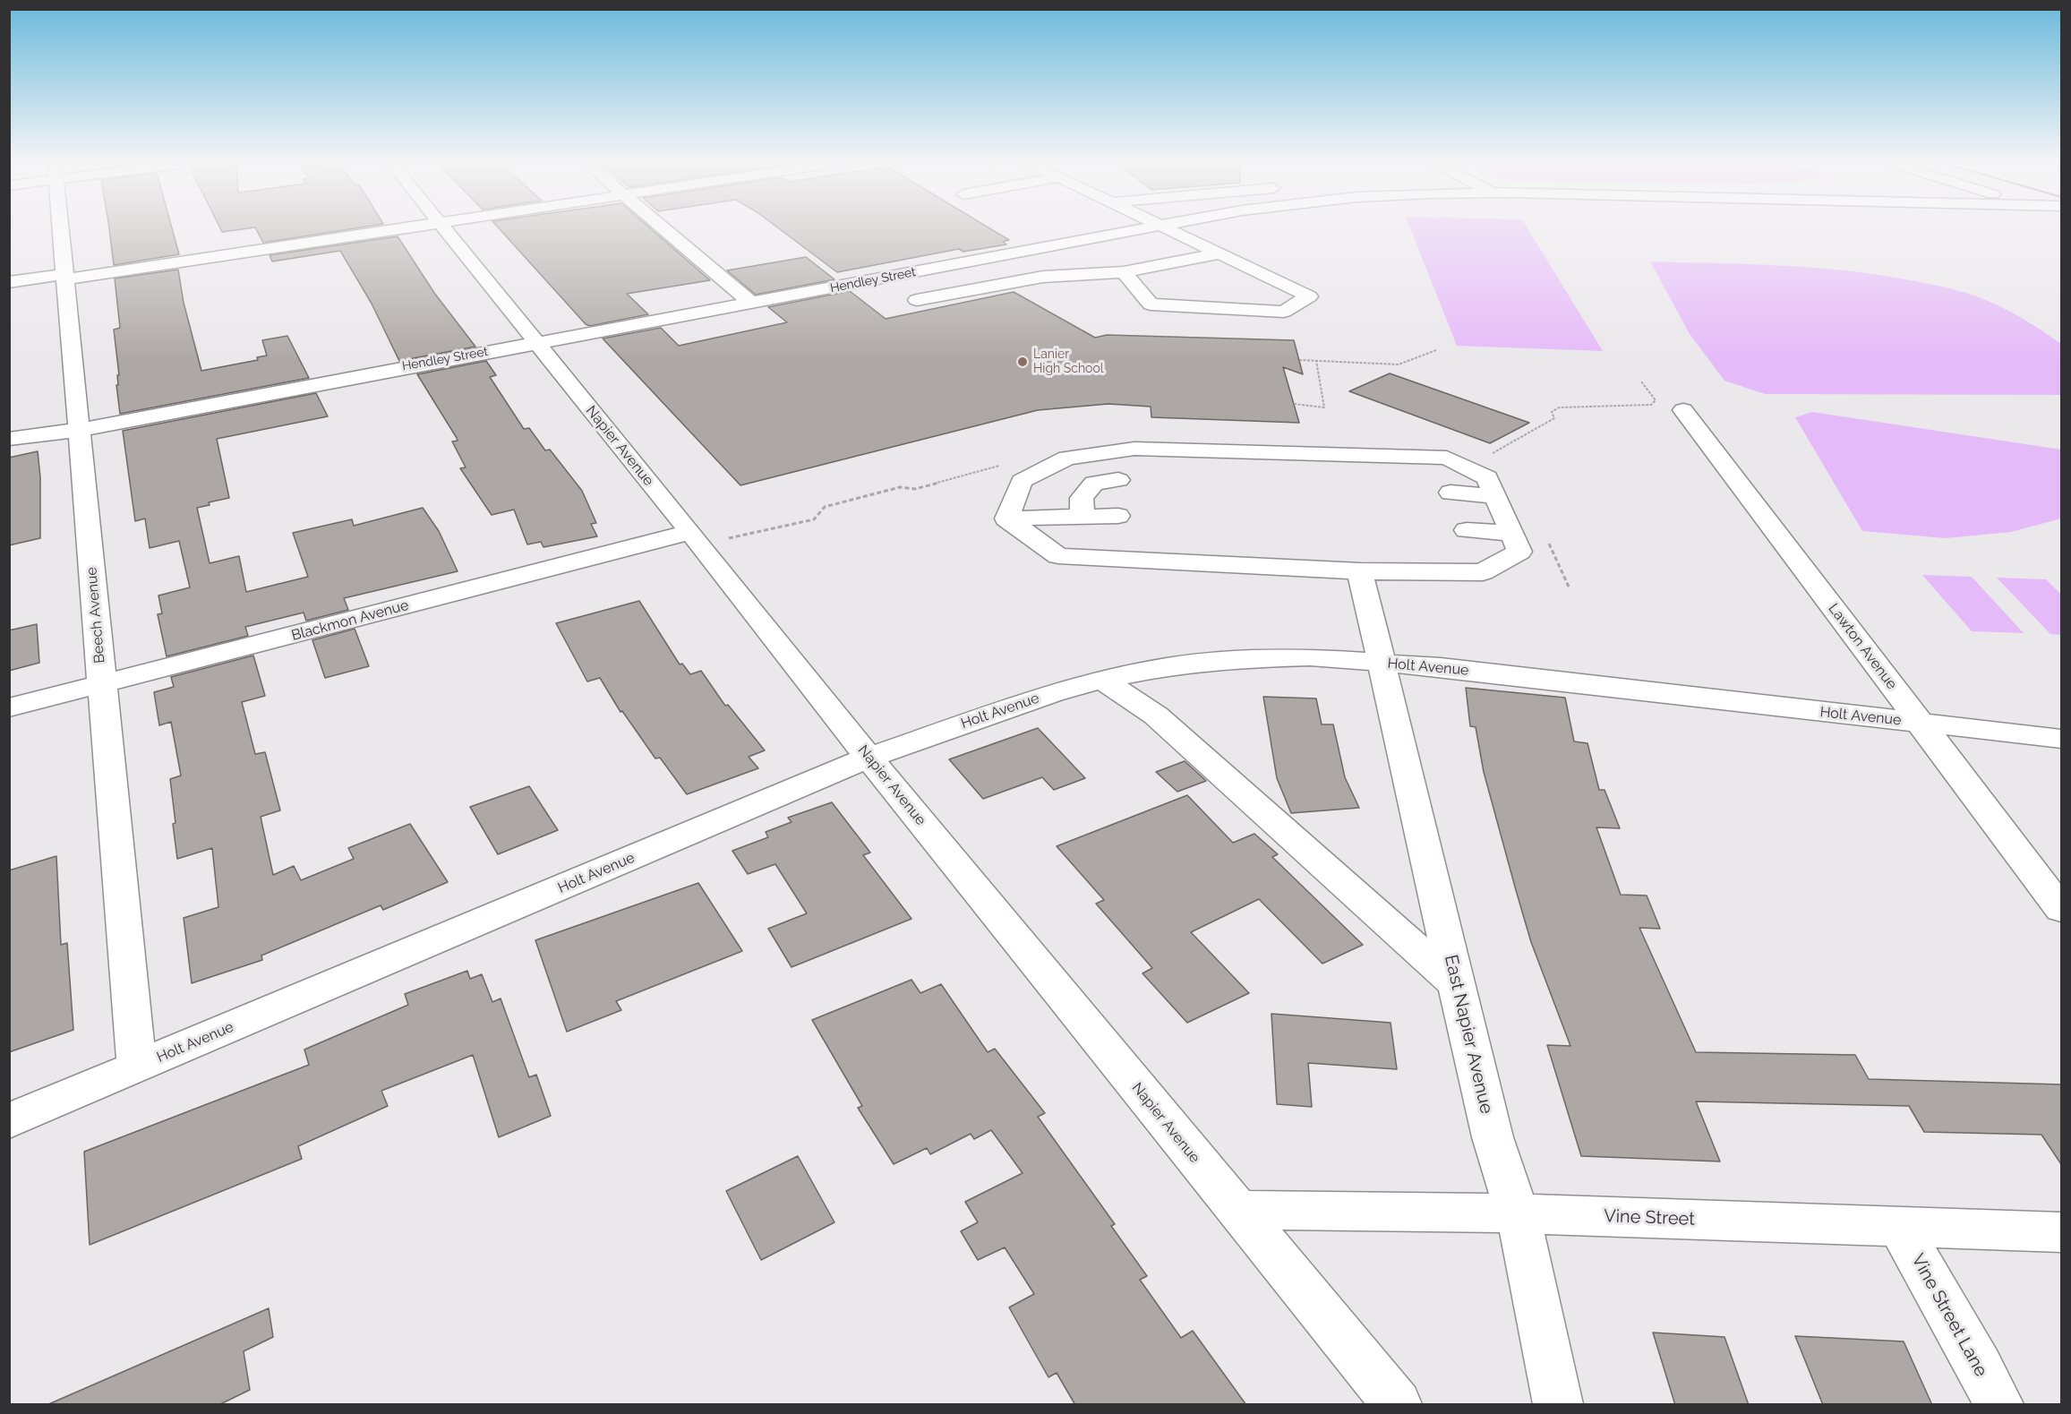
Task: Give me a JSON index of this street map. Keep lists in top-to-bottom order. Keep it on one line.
{"streets":{"street":["Hendley Street","Napier Avenue","Beech Avenue","Blackmon Avenue","Lawton Avenue","Holt Avenue","East Napier Avenue","Vine Street","Vine Street Lane"]},"crossings":[["Hendley Street","Napier Avenue"],["Hendley Street","Beech Avenue"],["Napier Avenue","Blackmon Avenue"],["Napier Avenue","Holt Avenue"],["Napier Avenue","Vine Street"],["Beech Avenue","Blackmon Avenue"],["Beech Avenue","Holt Avenue"],["Lawton Avenue","Holt Avenue"],["Holt Avenue","East Napier Avenue"],["East Napier Avenue","Vine Street"],["Vine Street","Vine Street Lane"]],"places":["Lanier High School"]}
